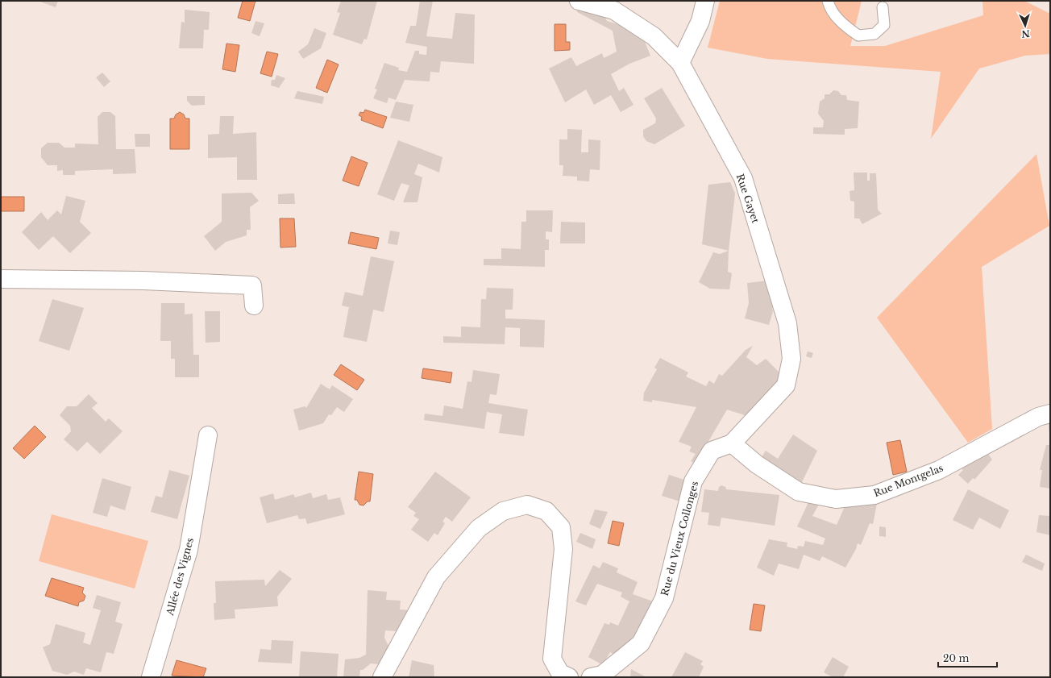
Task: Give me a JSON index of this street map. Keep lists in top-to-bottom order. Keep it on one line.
{"streets":{"street":["Rue Gayet","Rue Montgelas","Rue du Vieux Collonges","Allée des Vignes"]},"crossings":[["Rue Gayet","Rue Montgelas"],["Rue Gayet","Rue du Vieux Collonges"],["Rue Montgelas","Rue du Vieux Collonges"]],"scale_bar":"20 m","north":"bottom"}
